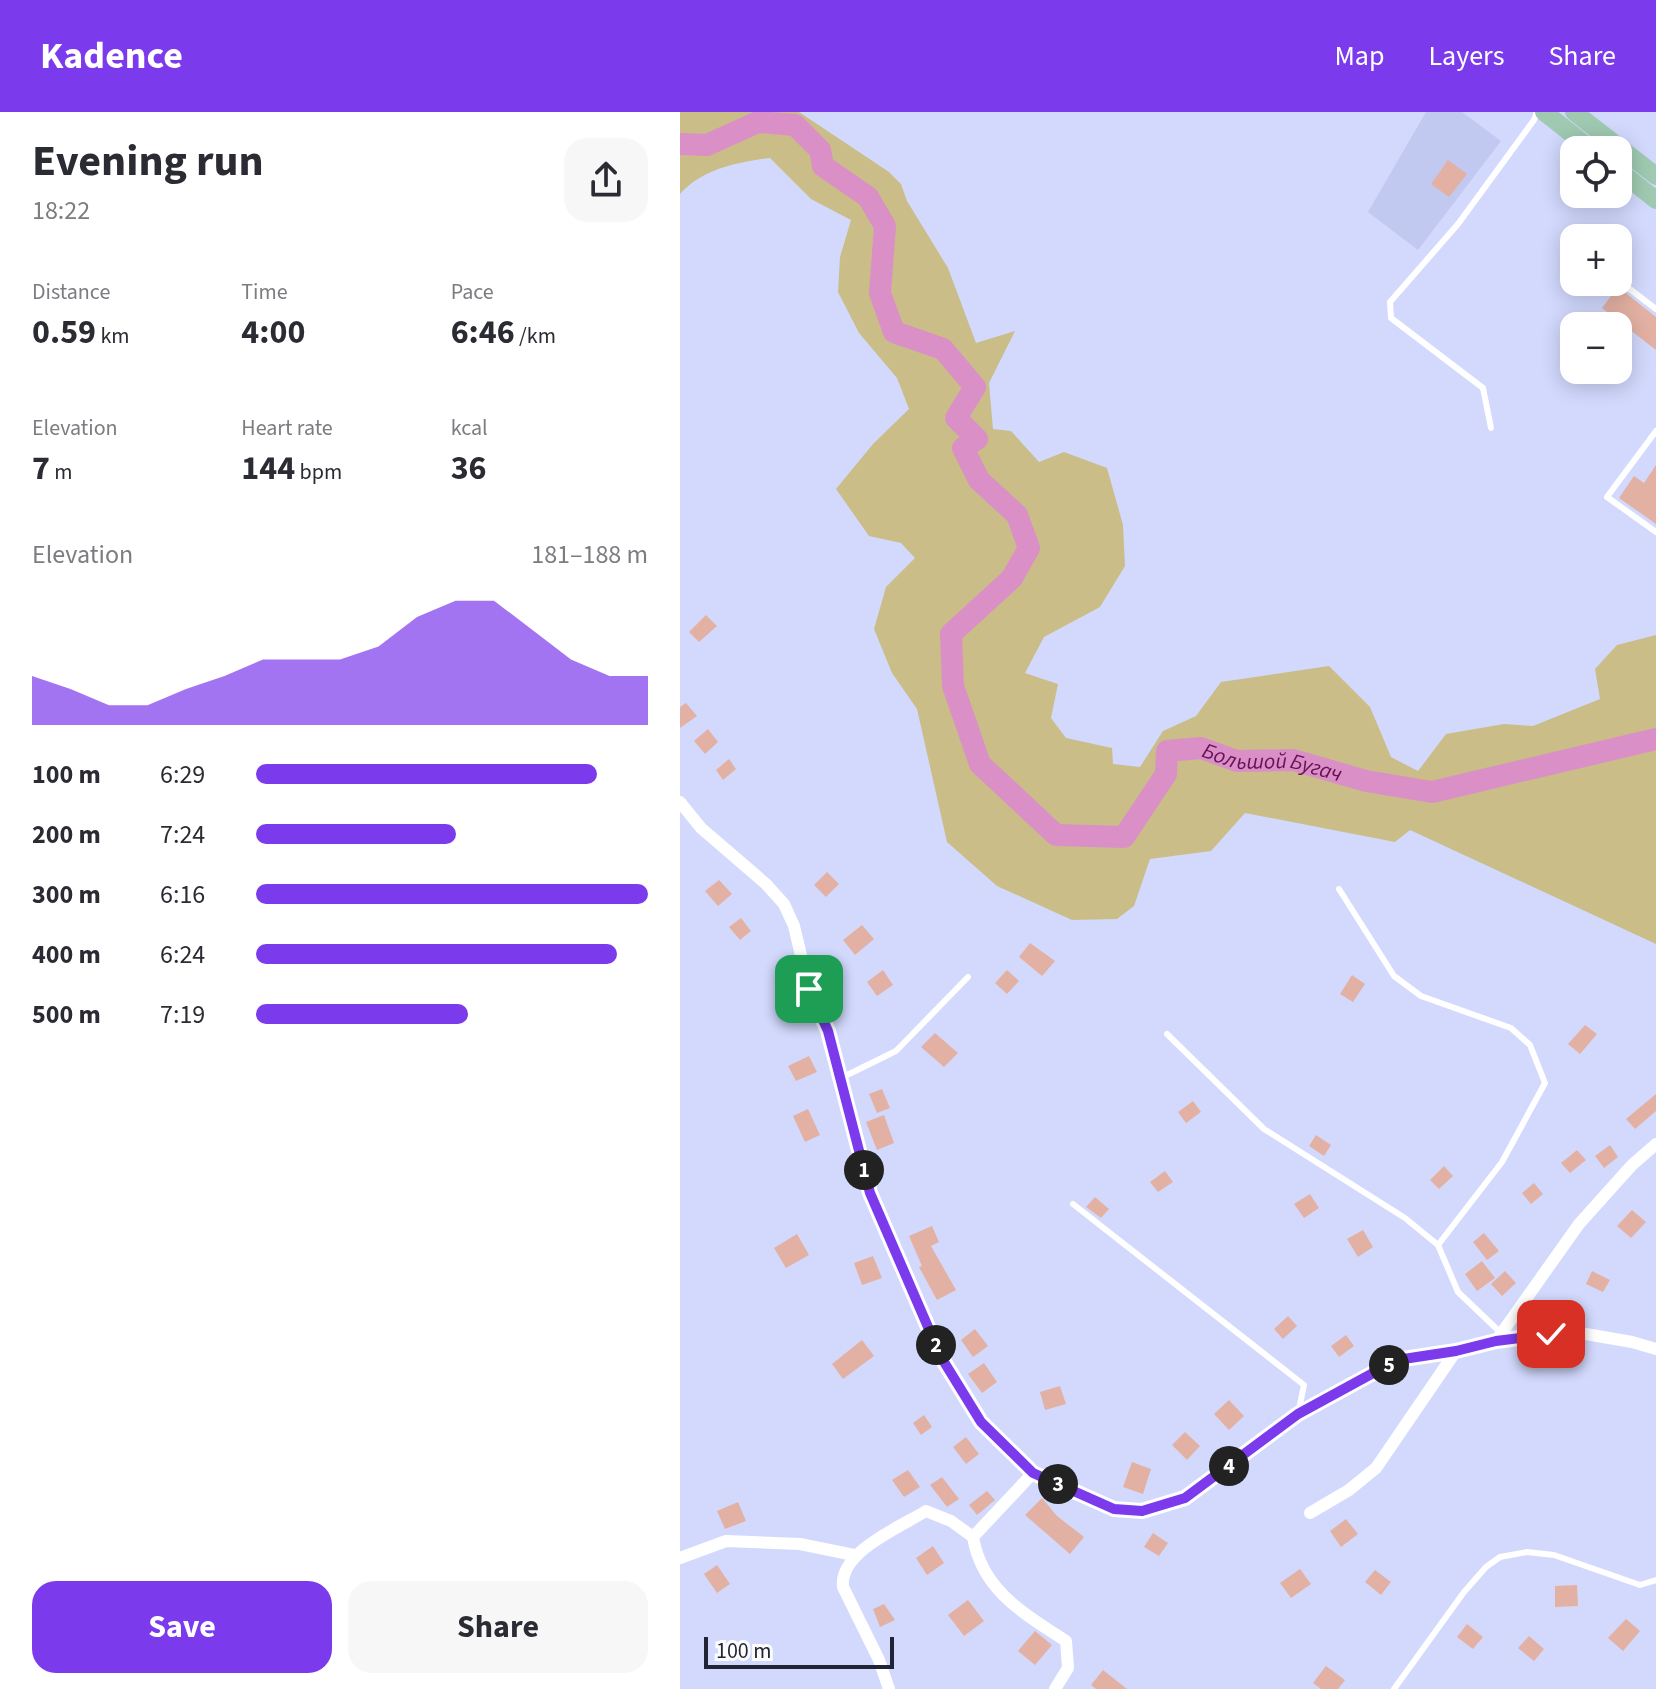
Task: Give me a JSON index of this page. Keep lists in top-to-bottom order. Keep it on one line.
{"water":["Большой Бугач"],"scale_bar":"100 m","page":{"header":"Kadence","nav":["Map","Layers","Share"],"heading":["Evening run","18:22"],"map_buttons":["+","−"],"stats":[["Distance","0.59 km"],["Time","4:00"],["Pace","6:46 /km"],["Elevation","7 m"],["Heart rate","144 bpm"],["kcal","36"]],"chart":["Elevation","181–188 m"],"list":[{"name":"100 m","note":"6:29"},{"name":"200 m","note":"7:24"},{"name":"300 m","note":"6:16"},{"name":"400 m","note":"6:24"},{"name":"500 m","note":"7:19"}],"pins":["1","2","5","4","3"],"buttons":["Save","Share"],"scale":"100 m"}}
